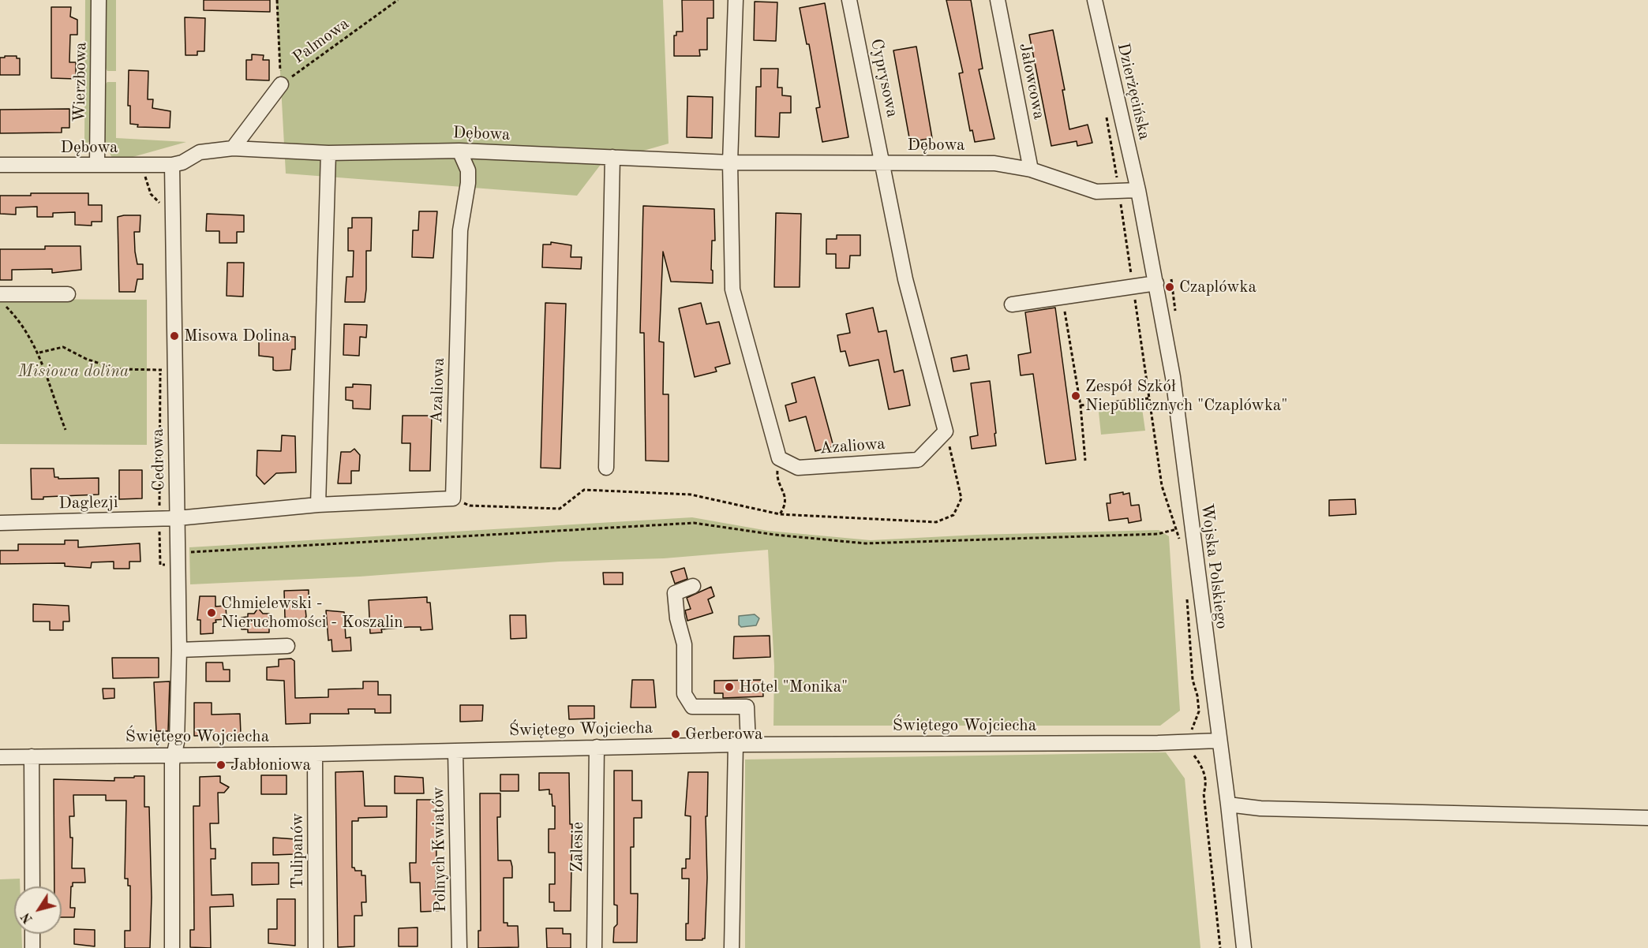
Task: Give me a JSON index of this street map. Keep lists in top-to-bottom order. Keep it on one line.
{"streets":{"street":["Cyprysowa","Jałowcowa","Wierzbowa","Dzierżęcińska","Dębowa","Azaliowa","Cedrowa","Daglezji","Wojska Polskiego","Świętego Wojciecha","Zalesie","Polnych Kwiatów","Tulipanów"],"path":["Palmowa"]},"crossings":[["Cyprysowa","Dębowa"],["Jałowcowa","Dębowa"],["Wierzbowa","Dębowa"],["Dzierżęcińska","Dębowa"],["Dzierżęcińska","Wojska Polskiego"],["Dębowa","Azaliowa"],["Dębowa","Cedrowa"],["Dębowa","Wojska Polskiego"],["Cedrowa","Daglezji"],["Cedrowa","Świętego Wojciecha"],["Wojska Polskiego","Świętego Wojciecha"],["Świętego Wojciecha","Zalesie"],["Świętego Wojciecha","Polnych Kwiatów"],["Świętego Wojciecha","Tulipanów"]],"parks":["Misiowa dolina"],"places":["Czaplówka","Misowa Dolina","Zespół Szkół Niepublicznych \"Czaplówka\"","Chmielewski - Nieruchomości - Koszalin","Hotel \"Monika\"","Gerberowa","Jabłoniowa"],"north":"bottom left"}
